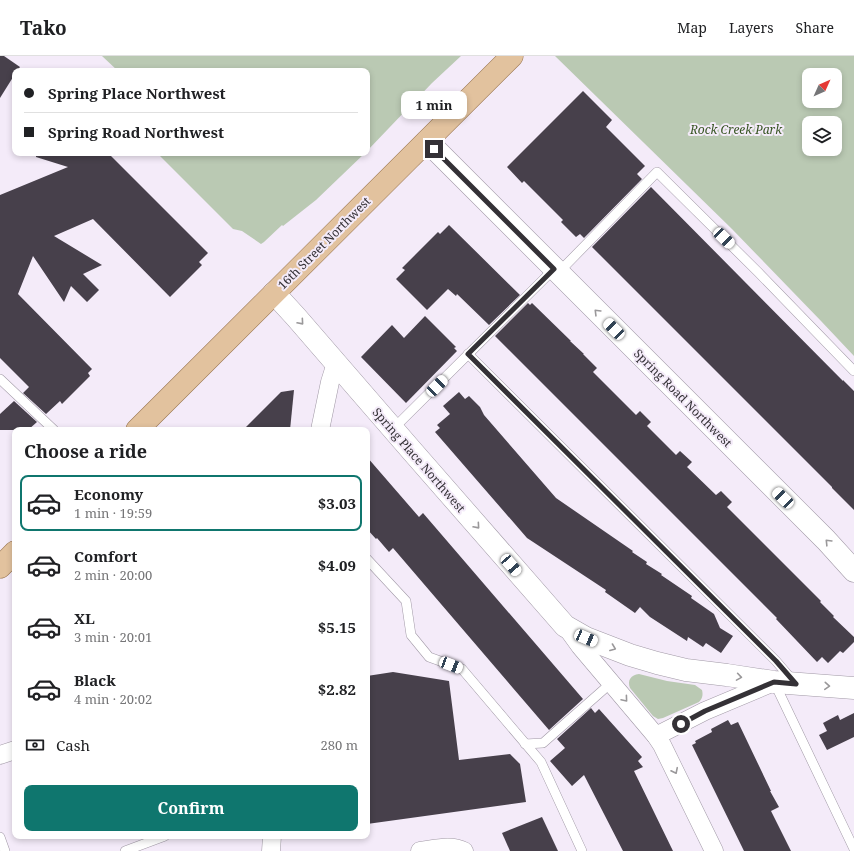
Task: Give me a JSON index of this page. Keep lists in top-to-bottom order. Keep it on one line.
{"streets":{"main road":["16th Street Northwest"],"street":["Spring Road Northwest","Spring Place Northwest"]},"crossings":[["16th Street Northwest","Spring Road Northwest"],["16th Street Northwest","Spring Place Northwest"]],"one_way":["Spring Road Northwest","Spring Place Northwest"],"parks":["Rock Creek Park"],"north":"top right","page":{"header":"Tako","nav":["Map","Layers","Share"],"banner":["Spring Place Northwest","Spring Road Northwest"],"bubble":"1 min","heading":"Choose a ride","list":[{"name":"Economy","note":"1 min · 19:59","value":"$3.03"},{"name":"Comfort","note":"2 min · 20:00","value":"$4.09"},{"name":"XL","note":"3 min · 20:01","value":"$5.15"},{"name":"Black","note":"4 min · 20:02","value":"$2.82"}],"pay":["Cash","280 m"],"buttons":"Confirm"}}
